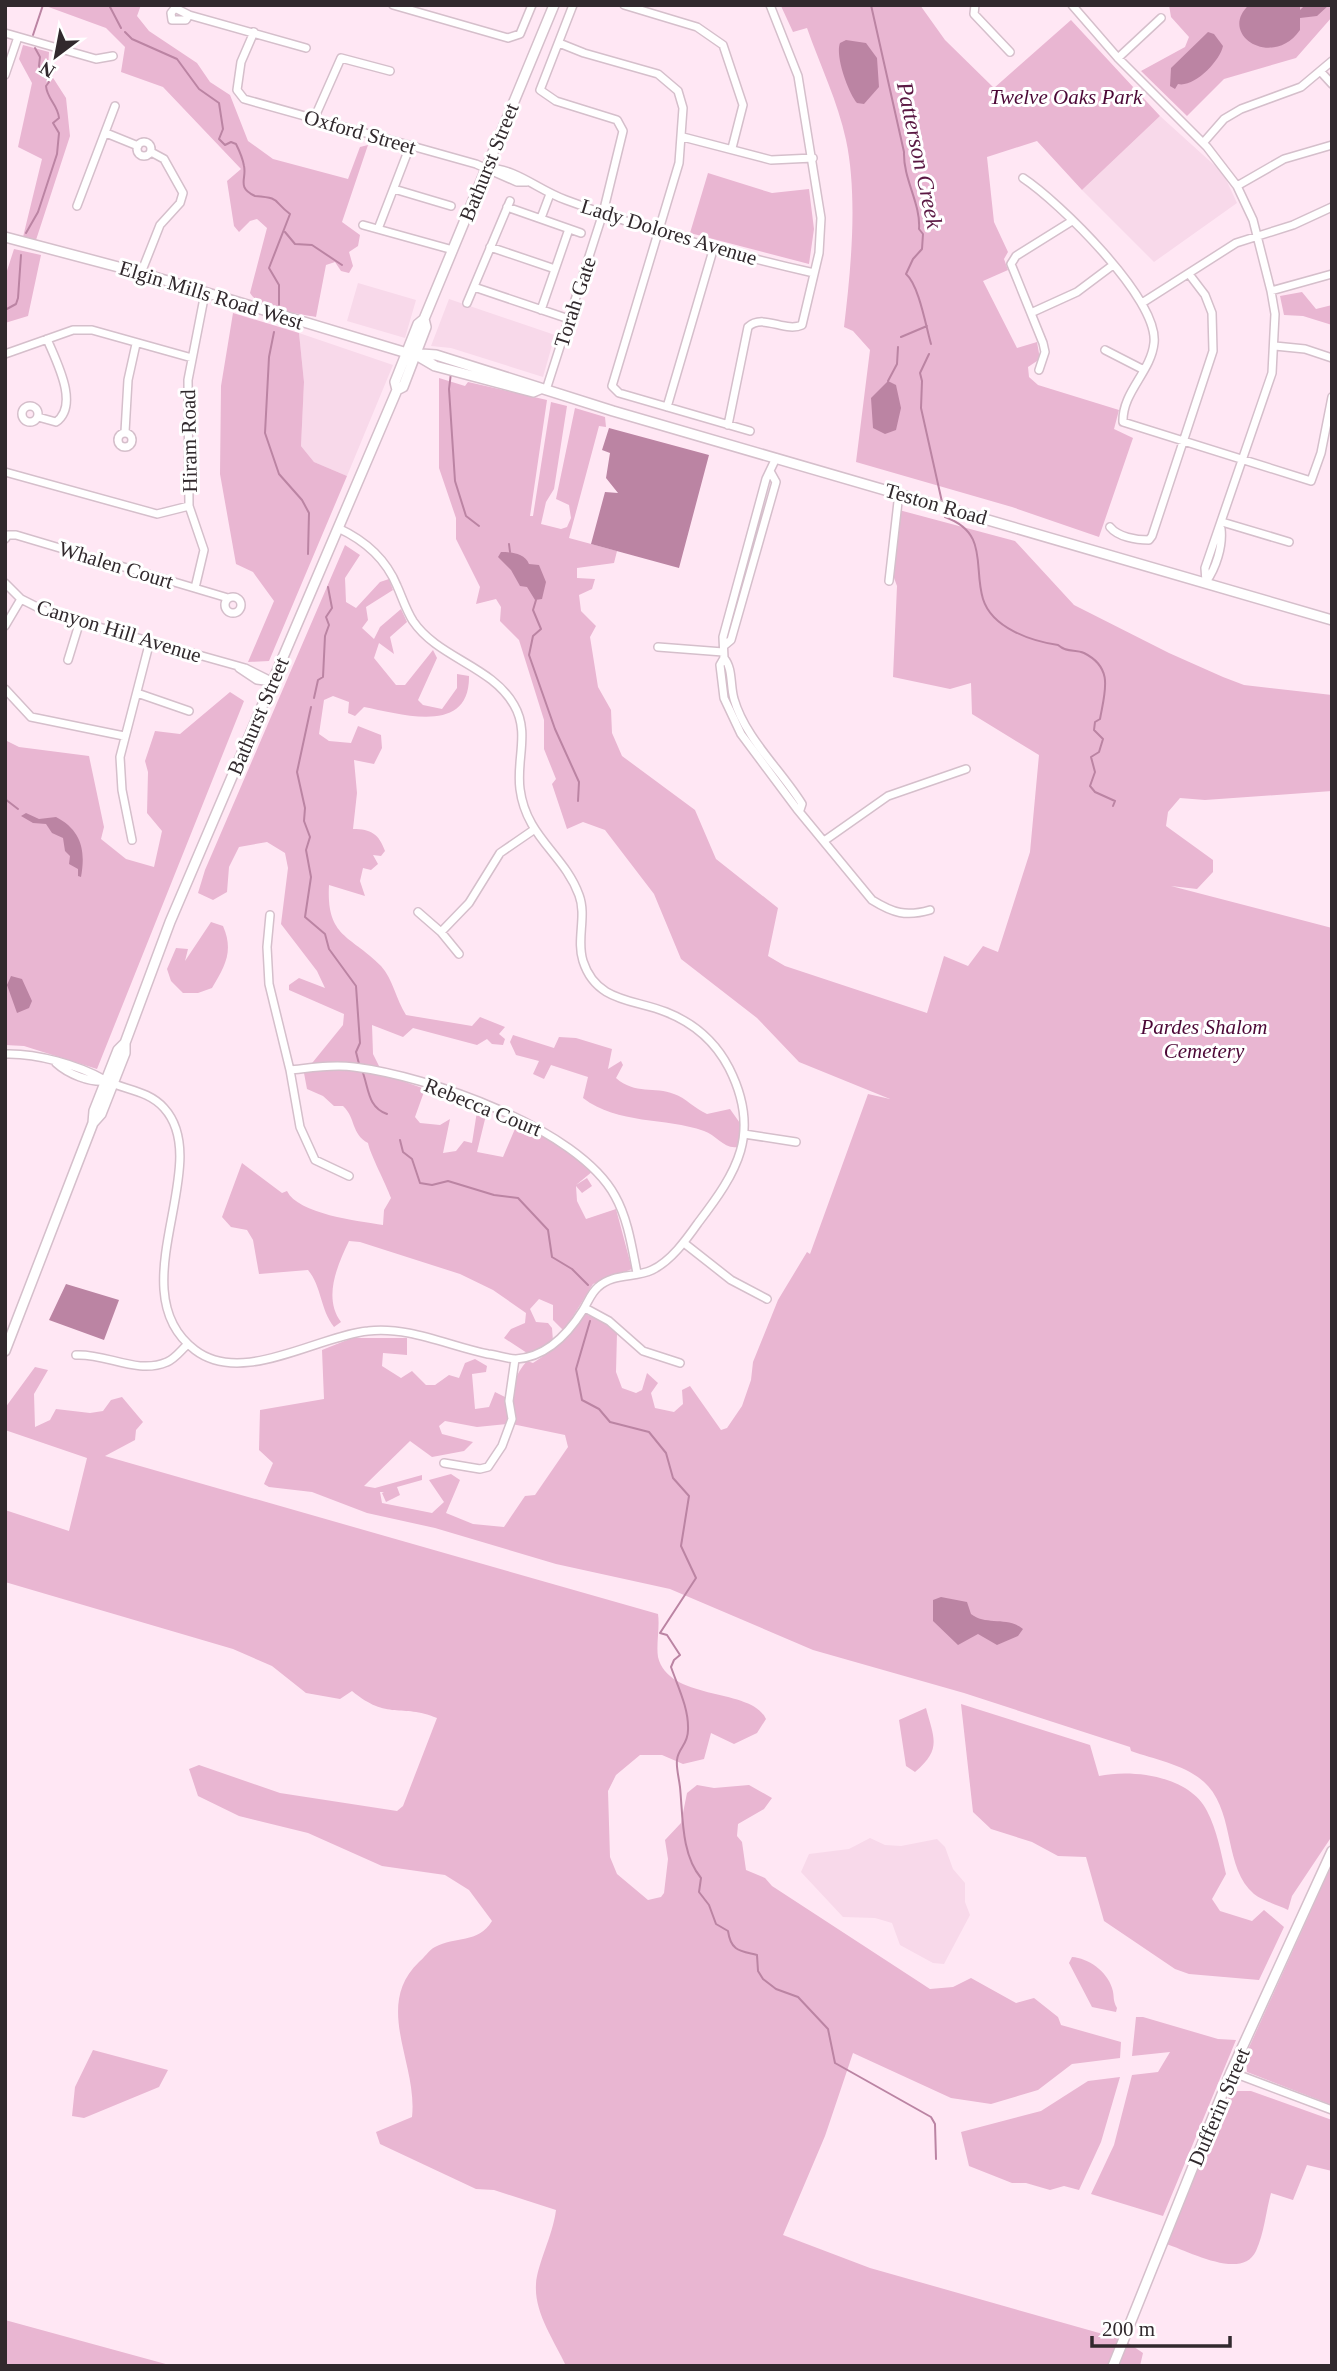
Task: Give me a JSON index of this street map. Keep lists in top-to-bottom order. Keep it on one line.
{"streets":{"main road":["Bathurst Street","Elgin Mills Road West","Teston Road","Dufferin Street"],"street":["Oxford Street","Lady Dolores Avenue","Torah Gate","Hiram Road","Whalen Court","Canyon Hill Avenue","Rebecca Court"]},"crossings":[["Oxford Street","Bathurst Street"],["Oxford Street","Lady Dolores Avenue"],["Bathurst Street","Lady Dolores Avenue"],["Bathurst Street","Elgin Mills Road West"],["Bathurst Street","Teston Road"],["Bathurst Street","Canyon Hill Avenue"],["Lady Dolores Avenue","Torah Gate"],["Elgin Mills Road West","Hiram Road"],["Elgin Mills Road West","Teston Road"],["Torah Gate","Teston Road"],["Hiram Road","Whalen Court"]],"water":["Patterson Creek"],"parks":["Twelve Oaks Park","Pardes Shalom Cemetery"],"scale_bar":"200 m","north":"bottom left"}
